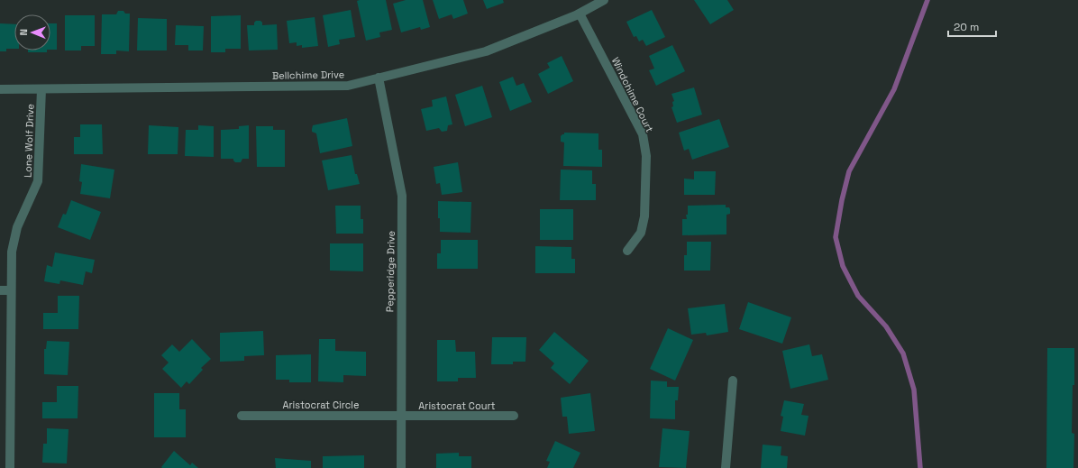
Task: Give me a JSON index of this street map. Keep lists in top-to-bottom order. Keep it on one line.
{"streets":{"street":["Bellchime Drive","Windchime Court","Lone Wolf Drive","Pepperidge Drive","Aristocrat Circle","Aristocrat Court"]},"crossings":[["Bellchime Drive","Windchime Court"],["Bellchime Drive","Lone Wolf Drive"],["Bellchime Drive","Pepperidge Drive"],["Pepperidge Drive","Aristocrat Circle"],["Pepperidge Drive","Aristocrat Court"],["Aristocrat Circle","Aristocrat Court"]],"scale_bar":"20 m","north":"left"}
